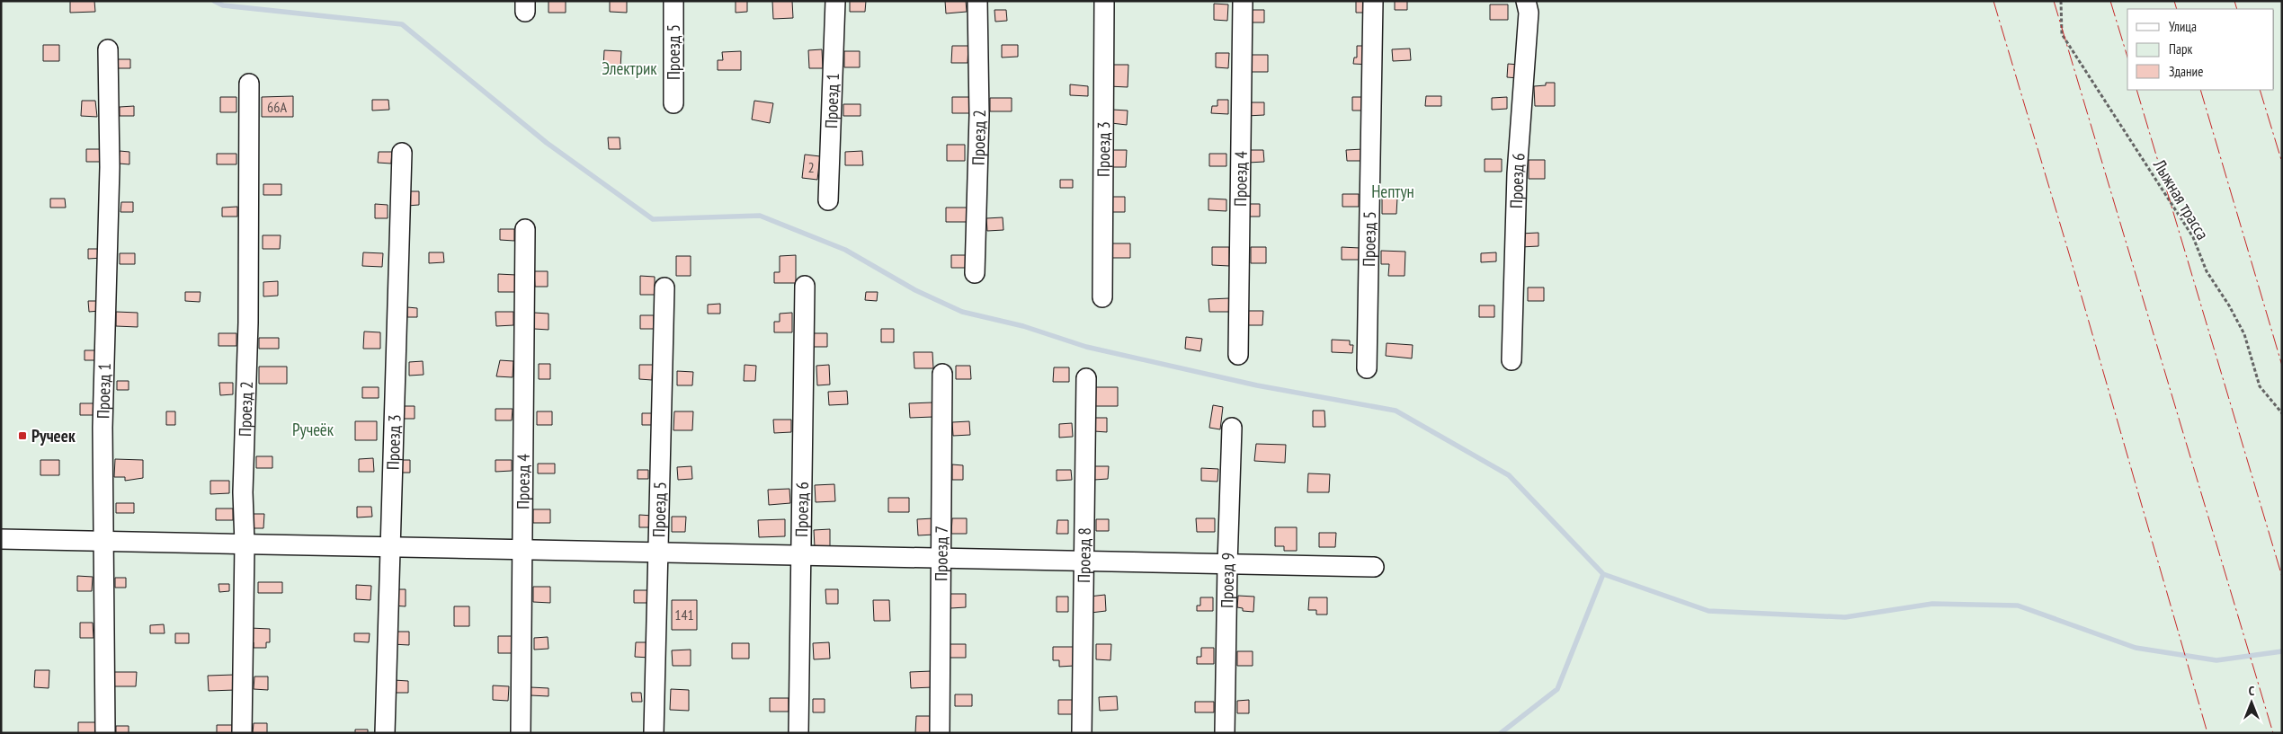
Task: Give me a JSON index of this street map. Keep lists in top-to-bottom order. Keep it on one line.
{"streets":{"street":["Проезд 5","Проезд 1","Проезд 2","Проезд 3","Проезд 4","Проезд 6","Проезд 7","Проезд 8","Проезд 9"],"path":["Лыжная трасса"]},"parks":["Электрик","Нептун","Ручеёк"],"places":{"transit":["Ручеек"]},"house_numbers":["66А","2","141"],"legend":["Улица","Парк","Здание"],"north":"top"}
